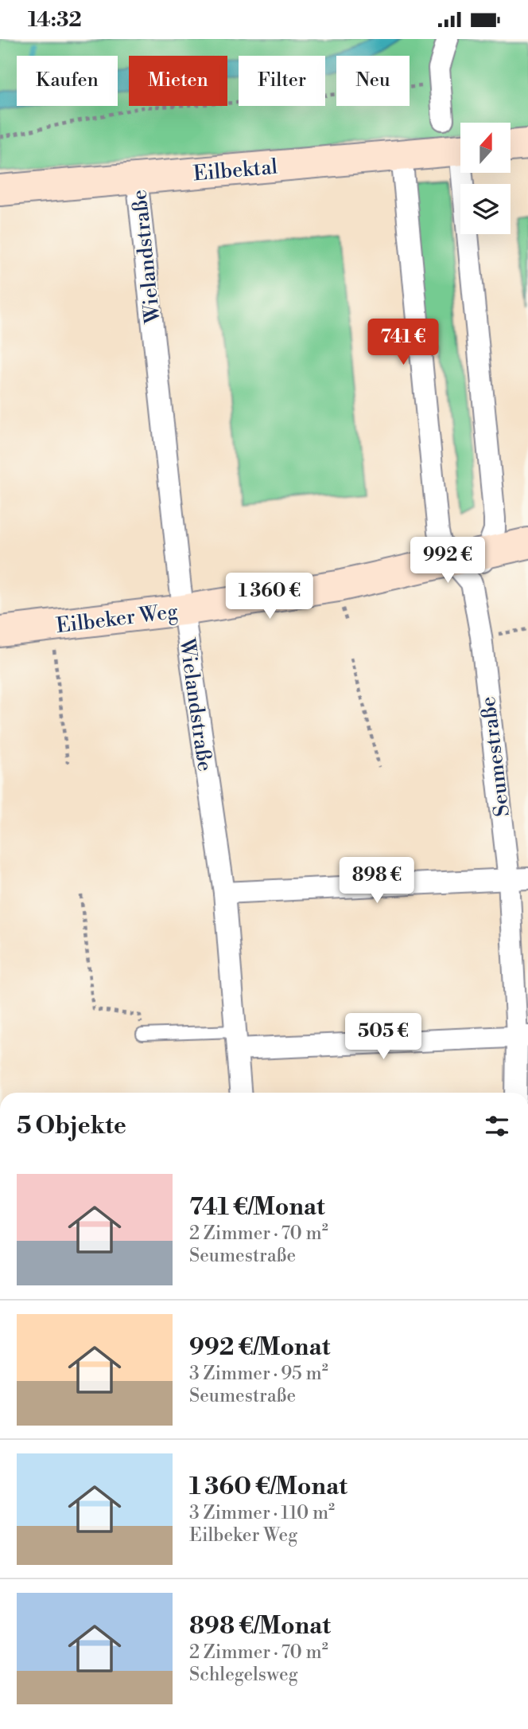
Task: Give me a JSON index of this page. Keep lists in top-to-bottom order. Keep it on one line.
{"streets":{"street":["Eilbektal","Wielandstraße","Eilbeker Weg","Seumestraße"]},"crossings":[["Eilbektal","Wielandstraße"],["Eilbektal","Seumestraße"],["Wielandstraße","Eilbeker Weg"],["Eilbeker Weg","Seumestraße"]],"north":"top","page":{"status":"14:32","chip":["Kaufen","Mieten","Filter","Neu"],"price":["741 €","992 €","1 360 €","898 €","505 €"],"heading":"5 Objekte","list":[{"name":"741 €/Monat","note":"2 Zimmer · 70 m² · Seumestraße"},{"name":"992 €/Monat","note":"3 Zimmer · 95 m² · Seumestraße"},{"name":"1 360 €/Monat","note":"3 Zimmer · 110 m² · Eilbeker Weg"},{"name":"898 €/Monat","note":"2 Zimmer · 70 m² · Schlegelsweg"}]}}
